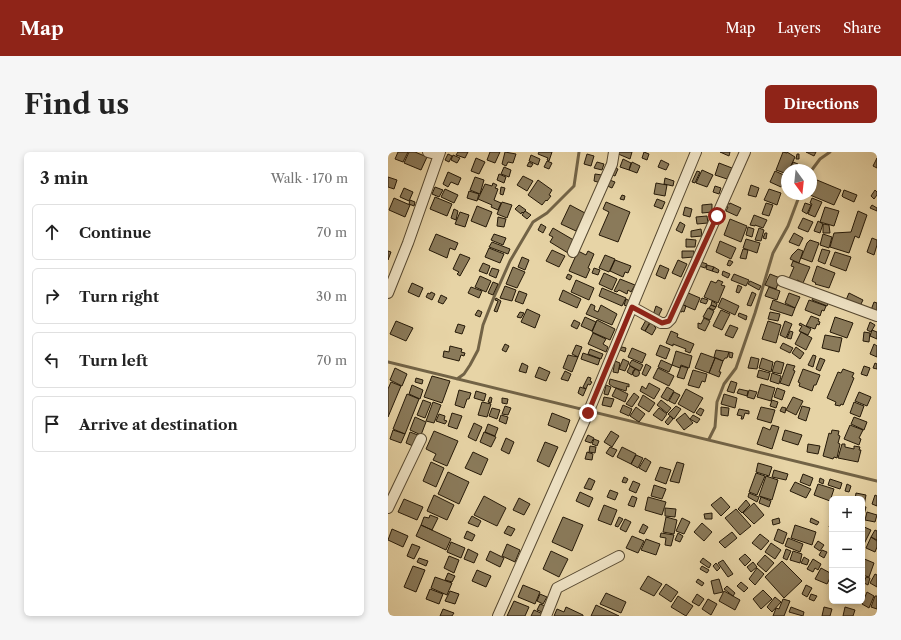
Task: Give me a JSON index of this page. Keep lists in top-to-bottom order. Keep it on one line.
{"north":"bottom","page":{"header":"Map","nav":["Map","Layers","Share"],"buttons":"Directions","title":"Find us","heading":["3 min","Walk · 170 m"],"list":[["Continue","70 m"],["Turn right","30 m"],["Turn left","70 m"],"Arrive at destination"],"map_buttons":["+","−"]}}
